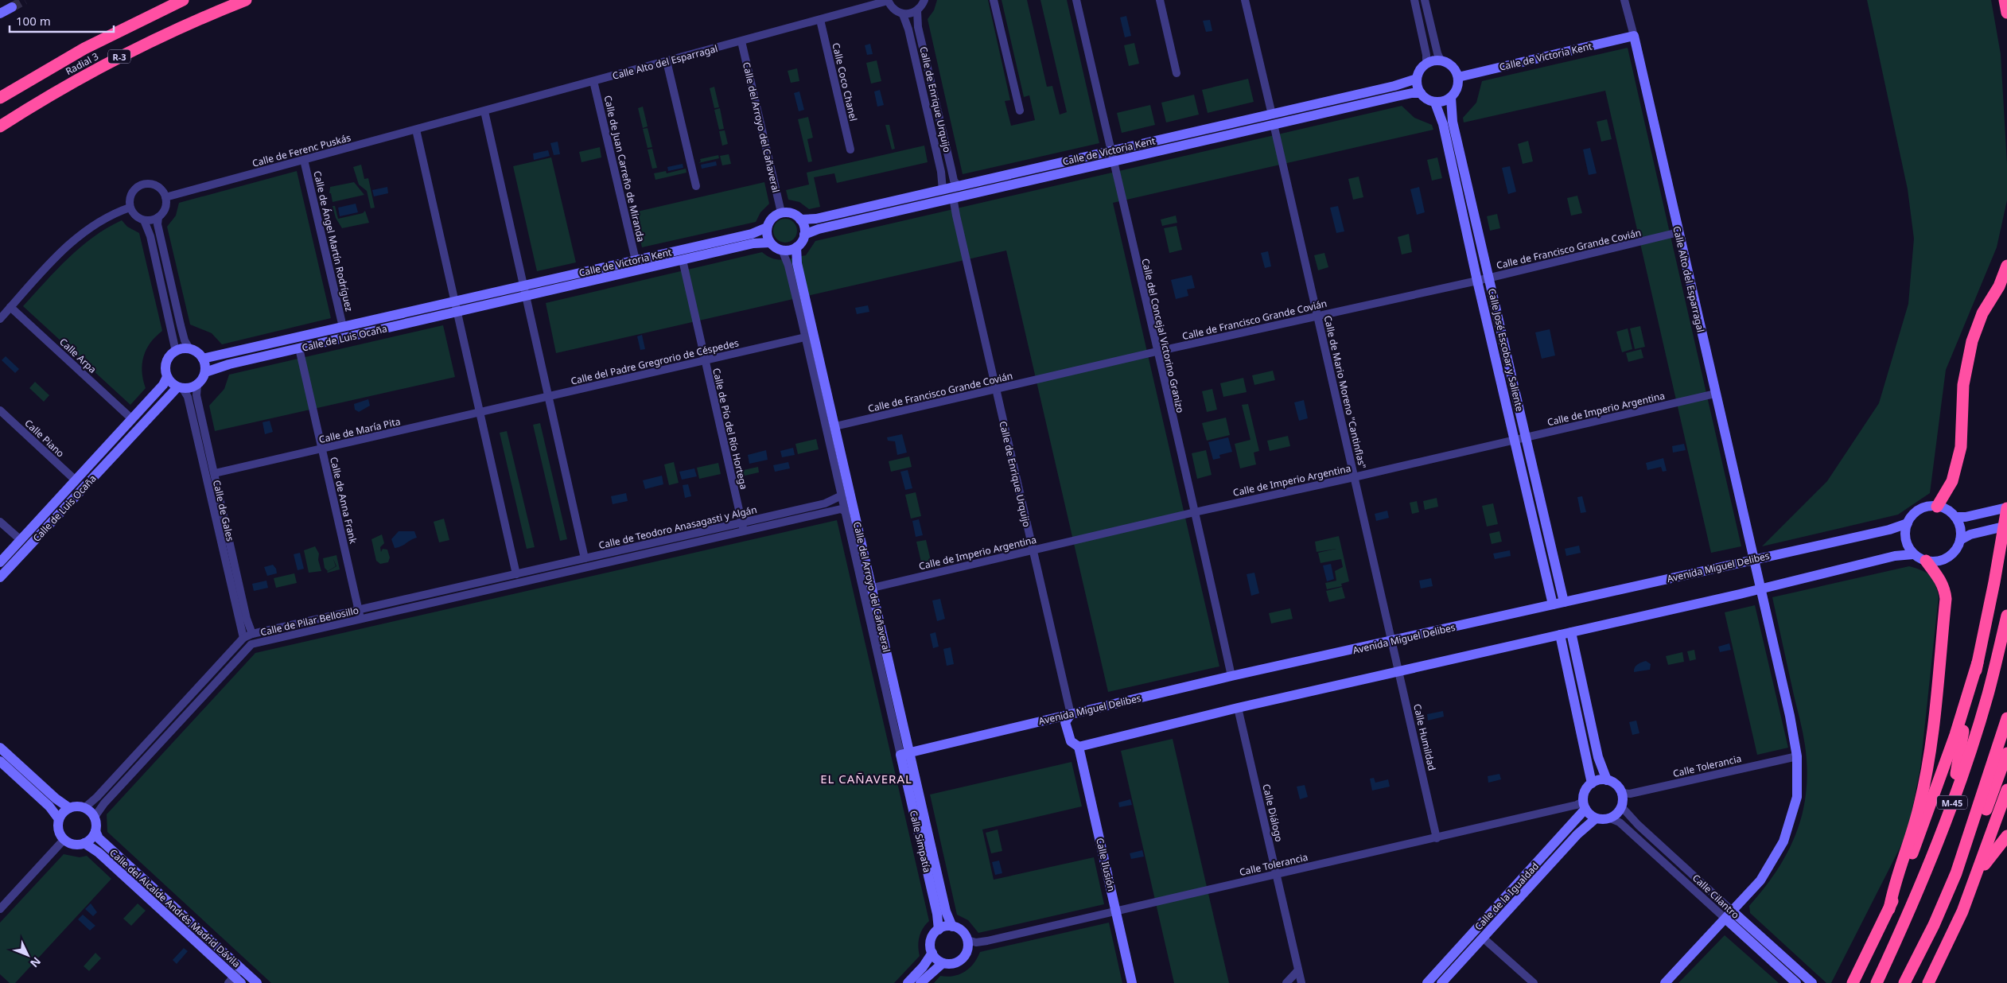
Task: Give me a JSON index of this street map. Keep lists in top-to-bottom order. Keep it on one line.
{"streets":{"highway":["R-3","Radial 3","M-45"],"main road":["Calle de Victoria Kent","Calle Alto del Esparragal","Calle de Enrique Urquijo","Calle del Arroyo del Cañaveral","Calle de Luis Ocaña","Calle José Escobar y Saliente","Avenida Miguel Delibes","Calle Simpatía","Calle Ilusión","Calle de la Igualdad","Calle Cilantro","Calle del Alcalde Andrés Madrid Dávila"],"street":["Calle Coco Chanel","Calle de Ferenc Puskás","Calle de Juan Carreño de Miranda","Calle de Ángel Martín Rodríguez","Calle de Francisco Grande Covián","Calle del Concejal Victorino Granizo","Calle Arpa","Calle del Padre Gregrorio de Céspedes","Calle de Mario Moreno \"Cantinflas\"","Calle de Imperio Argentina","Calle de Pío del Río Hortega","Calle de María Pita","Calle Piano","Calle de Anna Frank","Calle de Gales","Calle de Teodoro Anasagasti y Algán","Calle de Pilar Bellosillo","Calle Humildad","Calle Tolerancia","Calle Diálogo"]},"crossings":[["Calle de Victoria Kent","Calle Alto del Esparragal"],["Calle de Victoria Kent","Calle de Enrique Urquijo"],["Calle de Victoria Kent","Calle del Arroyo del Cañaveral"],["Calle de Victoria Kent","Calle de Juan Carreño de Miranda"],["Calle de Victoria Kent","Calle del Concejal Victorino Granizo"],["Calle de Victoria Kent","Calle de Luis Ocaña"],["Calle de Victoria Kent","Calle José Escobar y Saliente"],["Calle de Victoria Kent","Calle de Mario Moreno \"Cantinflas\""],["Calle de Victoria Kent","Calle de Pío del Río Hortega"],["Calle Alto del Esparragal","Calle Coco Chanel"],["Calle Alto del Esparragal","Calle del Arroyo del Cañaveral"],["Calle Alto del Esparragal","Calle de Ferenc Puskás"],["Calle Alto del Esparragal","Calle de Juan Carreño de Miranda"],["Calle Alto del Esparragal","Calle de Francisco Grande Covián"],["Calle Alto del Esparragal","Calle de Imperio Argentina"],["Calle Alto del Esparragal","Avenida Miguel Delibes"],["Calle Alto del Esparragal","Calle Tolerancia"],["Calle Alto del Esparragal","Calle Cilantro"],["Calle de Enrique Urquijo","Calle de Francisco Grande Covián"],["Calle de Enrique Urquijo","Calle de Imperio Argentina"],["Calle de Enrique Urquijo","Avenida Miguel Delibes"],["Calle de Enrique Urquijo","Calle Ilusión"],["Calle del Arroyo del Cañaveral","Calle de Francisco Grande Covián"],["Calle del Arroyo del Cañaveral","Calle del Padre Gregrorio de Céspedes"],["Calle del Arroyo del Cañaveral","Calle de Imperio Argentina"],["Calle del Arroyo del Cañaveral","Calle de Teodoro Anasagasti y Algán"],["Calle del Arroyo del Cañaveral","Avenida Miguel Delibes"],["Calle del Arroyo del Cañaveral","Calle Tolerancia"],["Calle del Arroyo del Cañaveral","Calle Simpatía"],["Calle de Ferenc Puskás","Calle de Ángel Martín Rodríguez"],["Calle de Ángel Martín Rodríguez","Calle de Luis Ocaña"],["Calle de Francisco Grande Covián","Calle del Concejal Victorino Granizo"],["Calle de Francisco Grande Covián","Calle José Escobar y Saliente"],["Calle de Francisco Grande Covián","Calle de Mario Moreno \"Cantinflas\""],["Calle del Concejal Victorino Granizo","Calle de Imperio Argentina"],["Calle del Concejal Victorino Granizo","Avenida Miguel Delibes"],["Calle de Luis Ocaña","Calle Arpa"],["Calle de Luis Ocaña","Calle Piano"],["Calle de Luis Ocaña","Calle de Anna Frank"],["Calle de Luis Ocaña","Calle de Gales"],["Calle José Escobar y Saliente","Calle de Imperio Argentina"],["Calle José Escobar y Saliente","Avenida Miguel Delibes"],["Calle del Padre Gregrorio de Céspedes","Calle de Pío del Río Hortega"],["Calle del Padre Gregrorio de Céspedes","Calle de María Pita"],["Calle de Mario Moreno \"Cantinflas\"","Calle de Imperio Argentina"],["Calle de Mario Moreno \"Cantinflas\"","Avenida Miguel Delibes"],["Calle de Mario Moreno \"Cantinflas\"","Calle Humildad"],["Calle de Pío del Río Hortega","Calle de Teodoro Anasagasti y Algán"],["Calle de María Pita","Calle de Anna Frank"],["Calle de María Pita","Calle de Gales"],["Calle de Anna Frank","Calle de Pilar Bellosillo"],["Calle de Gales","Calle de Pilar Bellosillo"],["Calle de Teodoro Anasagasti y Algán","Calle de Pilar Bellosillo"],["Avenida Miguel Delibes","Calle Humildad"],["Avenida Miguel Delibes","Calle Simpatía"],["Calle de Pilar Bellosillo","Calle del Alcalde Andrés Madrid Dávila"],["Calle Humildad","Calle Tolerancia"],["Calle Tolerancia","Calle Diálogo"],["Calle Tolerancia","Calle Simpatía"],["Calle Tolerancia","Calle Ilusión"],["Calle Tolerancia","Calle de la Igualdad"],["Calle Tolerancia","Calle Cilantro"],["Calle de la Igualdad","Calle Cilantro"]],"districts":["EL CAÑAVERAL"],"scale_bar":"100 m","north":"bottom right"}
